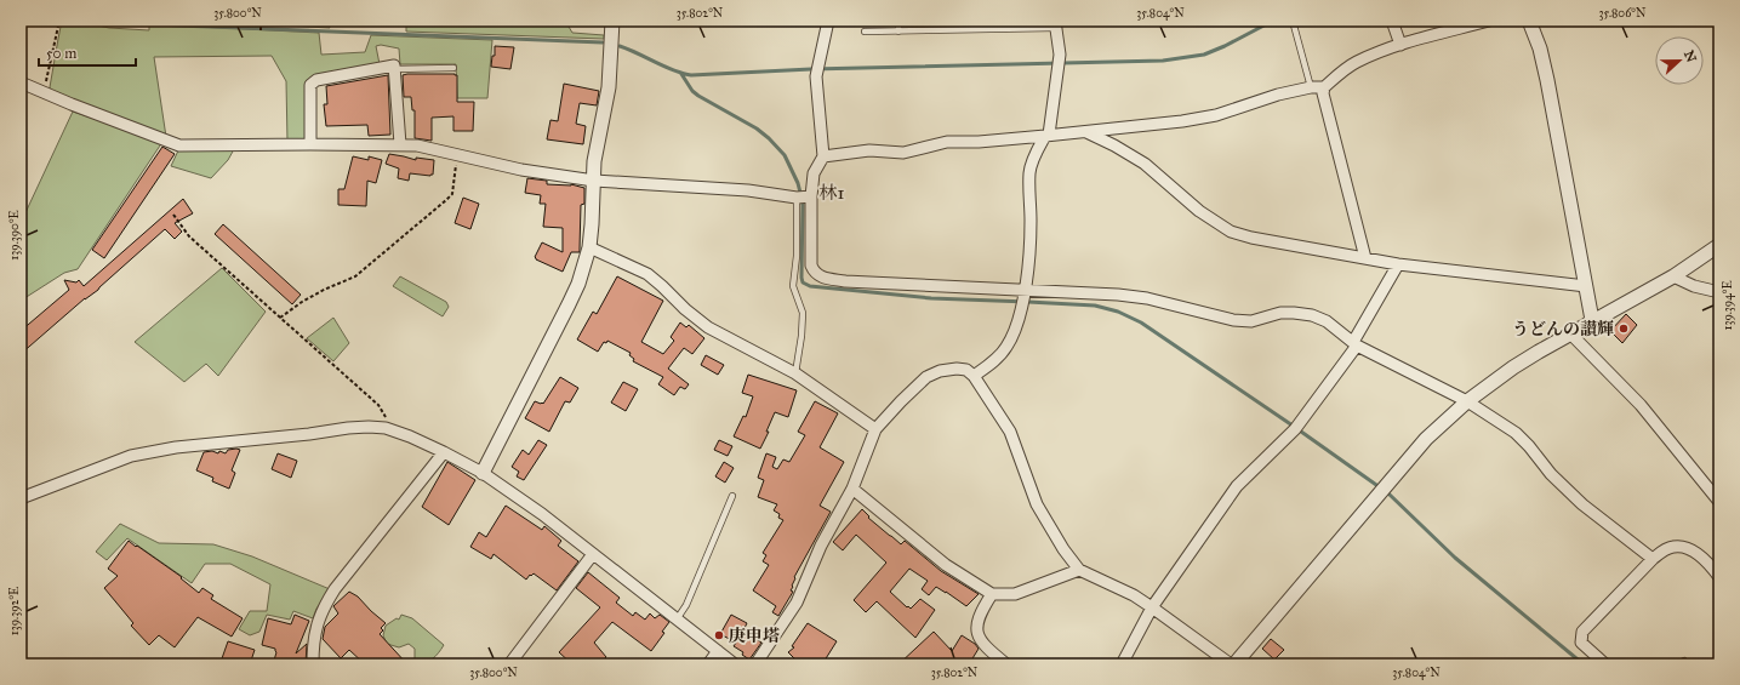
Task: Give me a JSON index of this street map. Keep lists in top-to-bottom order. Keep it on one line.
{"districts":["林1"],"places":["うどんの讃輝","庚申塔"],"scale_bar":"50 m","north":"right","coordinates":["35.800°N","35.802°N","35.804°N","35.806°N","139.390°E","139.394°E","139.392°E"]}
